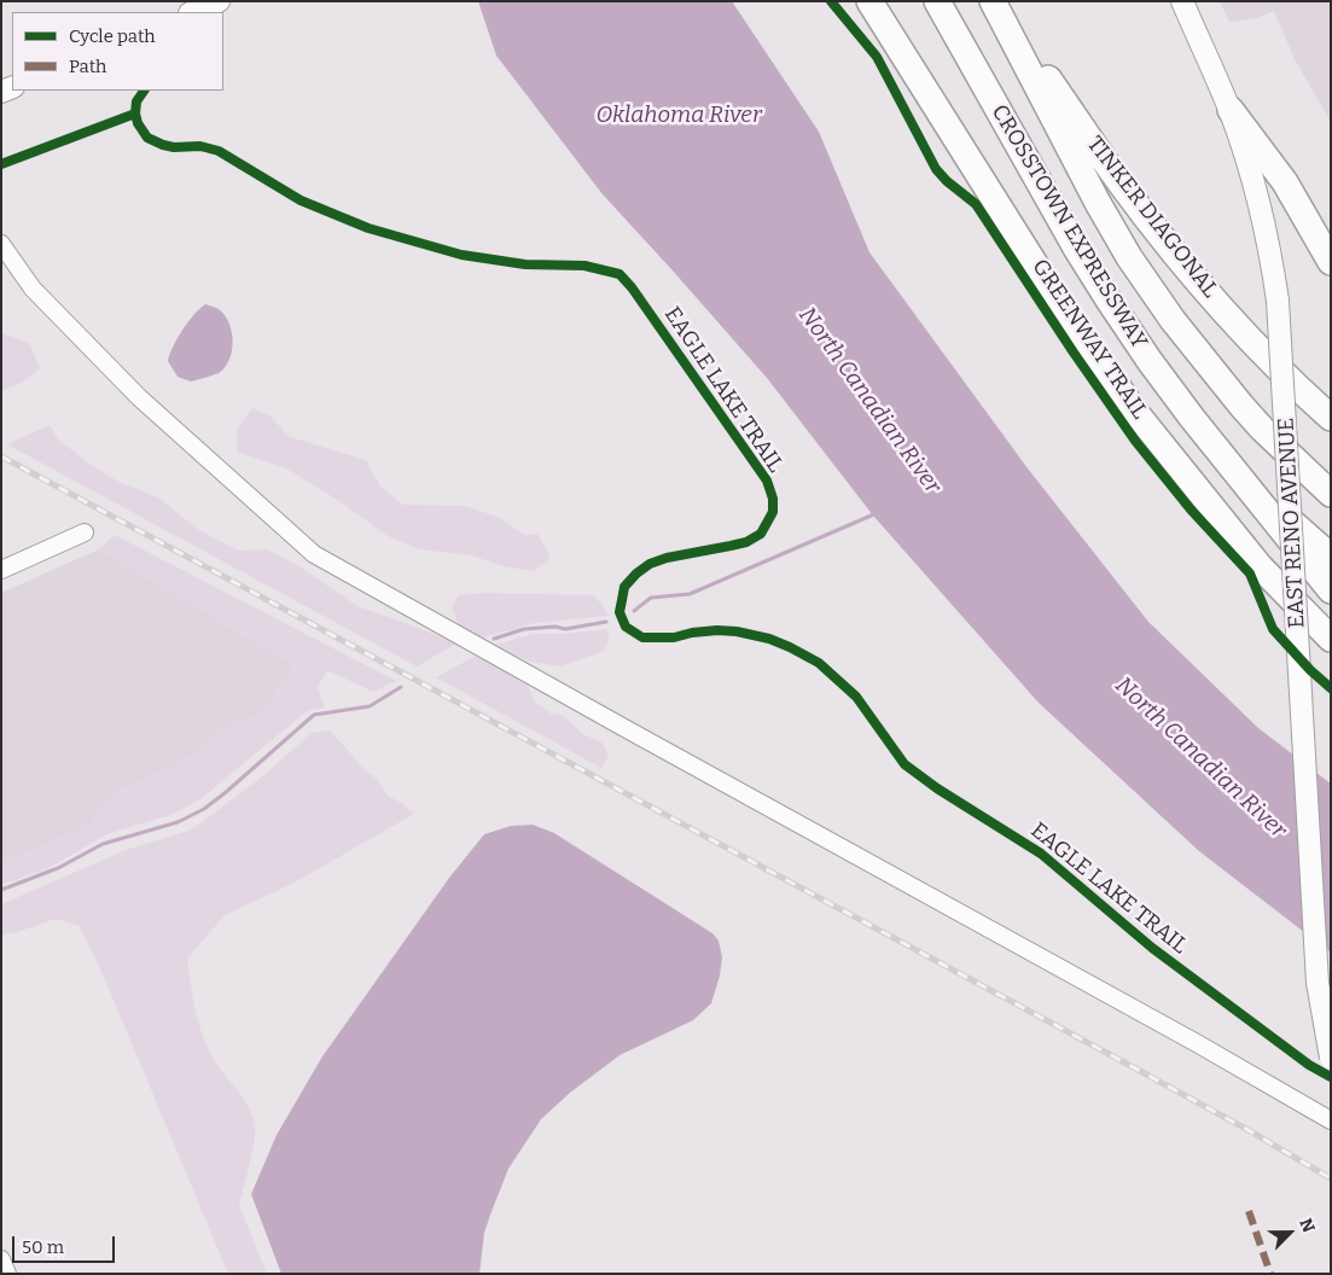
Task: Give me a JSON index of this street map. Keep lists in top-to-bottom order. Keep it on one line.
{"streets":{"highway":["TINKER DIAGONAL","CROSSTOWN EXPRESSWAY"],"main road":["EAST RENO AVENUE"],"cycle path":["GREENWAY TRAIL","EAGLE LAKE TRAIL"]},"water":["Oklahoma River","North Canadian River"],"legend":["Cycle path","Path"],"scale_bar":"50 m","north":"top right"}
